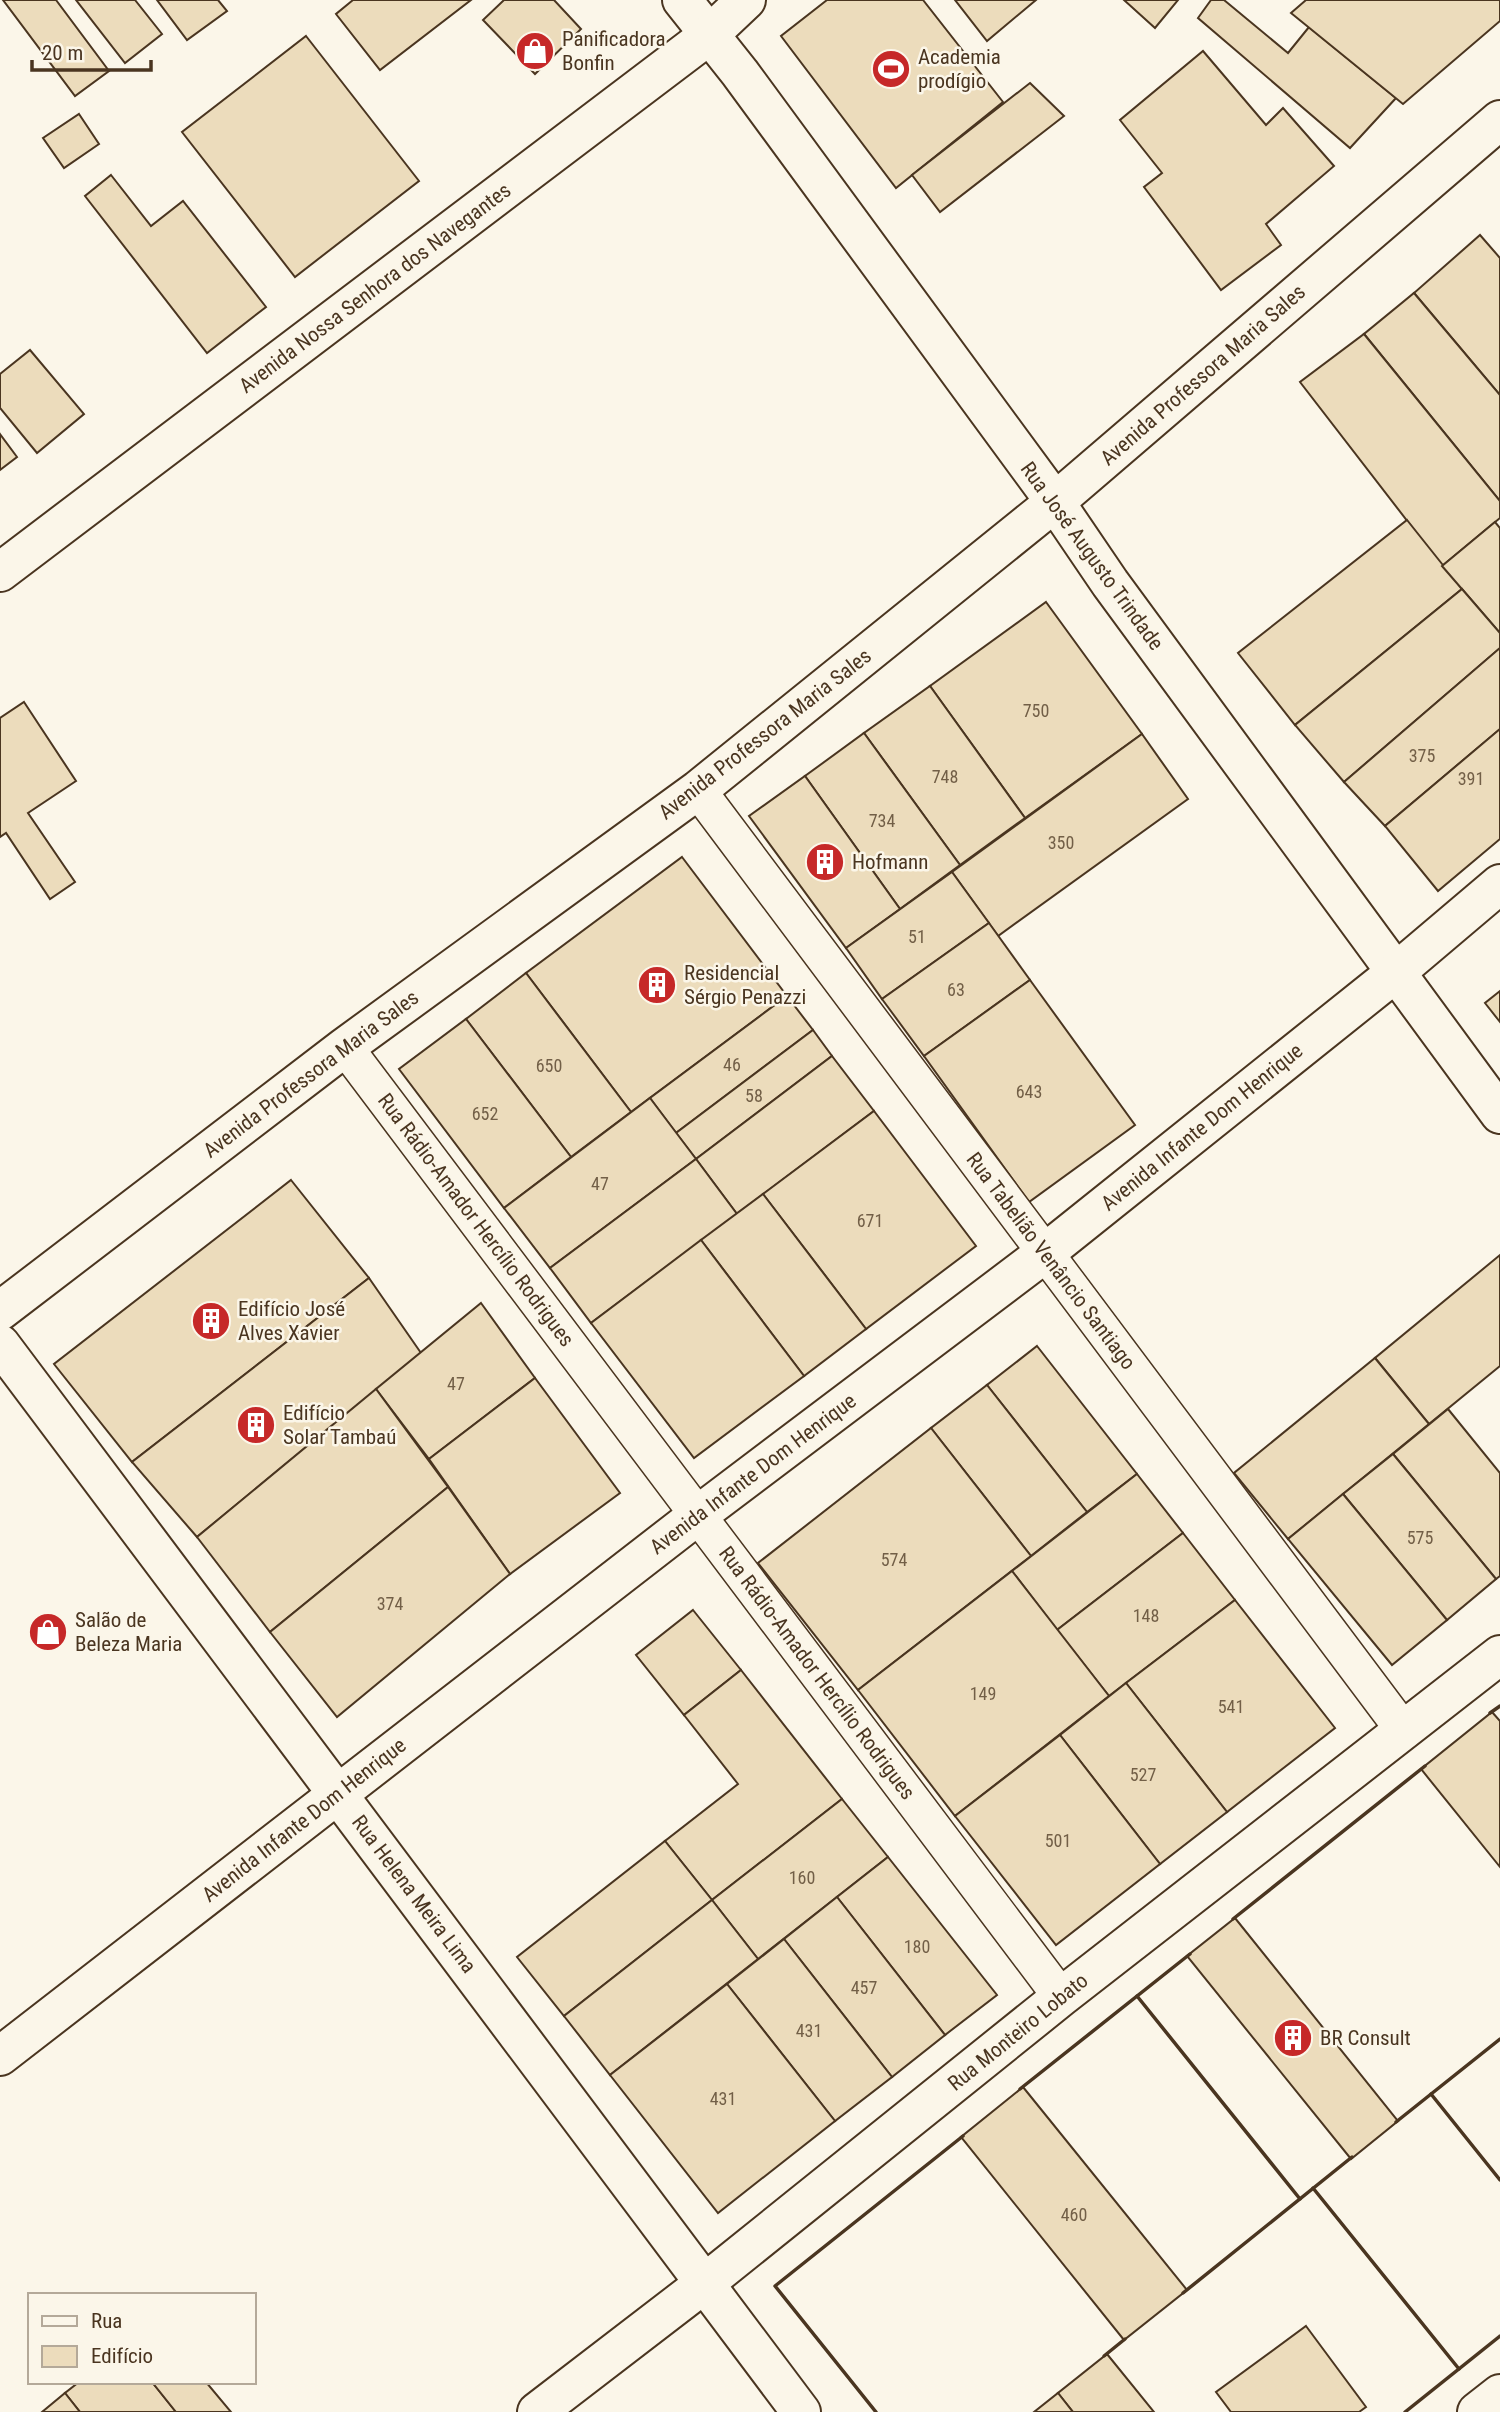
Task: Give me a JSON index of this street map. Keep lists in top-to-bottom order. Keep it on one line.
{"streets":{"main road":["Avenida Nossa Senhora dos Navegantes","Avenida Professora Maria Sales","Rua José Augusto Trindade","Avenida Infante Dom Henrique","Rua Helena Meira Lima","Rua Monteiro Lobato"],"street":["Rua Rádio-Amador Hercílio Rodrigues","Rua Tabelião Venâncio Santiago"]},"crossings":[["Avenida Nossa Senhora dos Navegantes","Rua José Augusto Trindade"],["Avenida Professora Maria Sales","Rua José Augusto Trindade"],["Avenida Professora Maria Sales","Rua Rádio-Amador Hercílio Rodrigues"],["Avenida Professora Maria Sales","Rua Tabelião Venâncio Santiago"],["Rua José Augusto Trindade","Avenida Infante Dom Henrique"],["Avenida Infante Dom Henrique","Rua Rádio-Amador Hercílio Rodrigues"],["Avenida Infante Dom Henrique","Rua Tabelião Venâncio Santiago"],["Avenida Infante Dom Henrique","Rua Helena Meira Lima"],["Rua Rádio-Amador Hercílio Rodrigues","Rua Monteiro Lobato"],["Rua Tabelião Venâncio Santiago","Rua Monteiro Lobato"],["Rua Helena Meira Lima","Rua Monteiro Lobato"]],"places":{"shop":["Panificadora Bonfin","Salão de Beleza Maria"],"sports":["Academia prodígio"],"building":["Hofmann","Residencial Sérgio Penazzi","Edifício José Alves Xavier","Edifício Solar Tambaú","BR Consult"]},"house_numbers":["750","375","748","391","734","350","51","63","46","650","643","58","652","47","671","47","575","574","374","148","149","541","527","501","160","180","457","431","431","460"],"legend":["Rua","Edifício"],"scale_bar":"20 m"}
